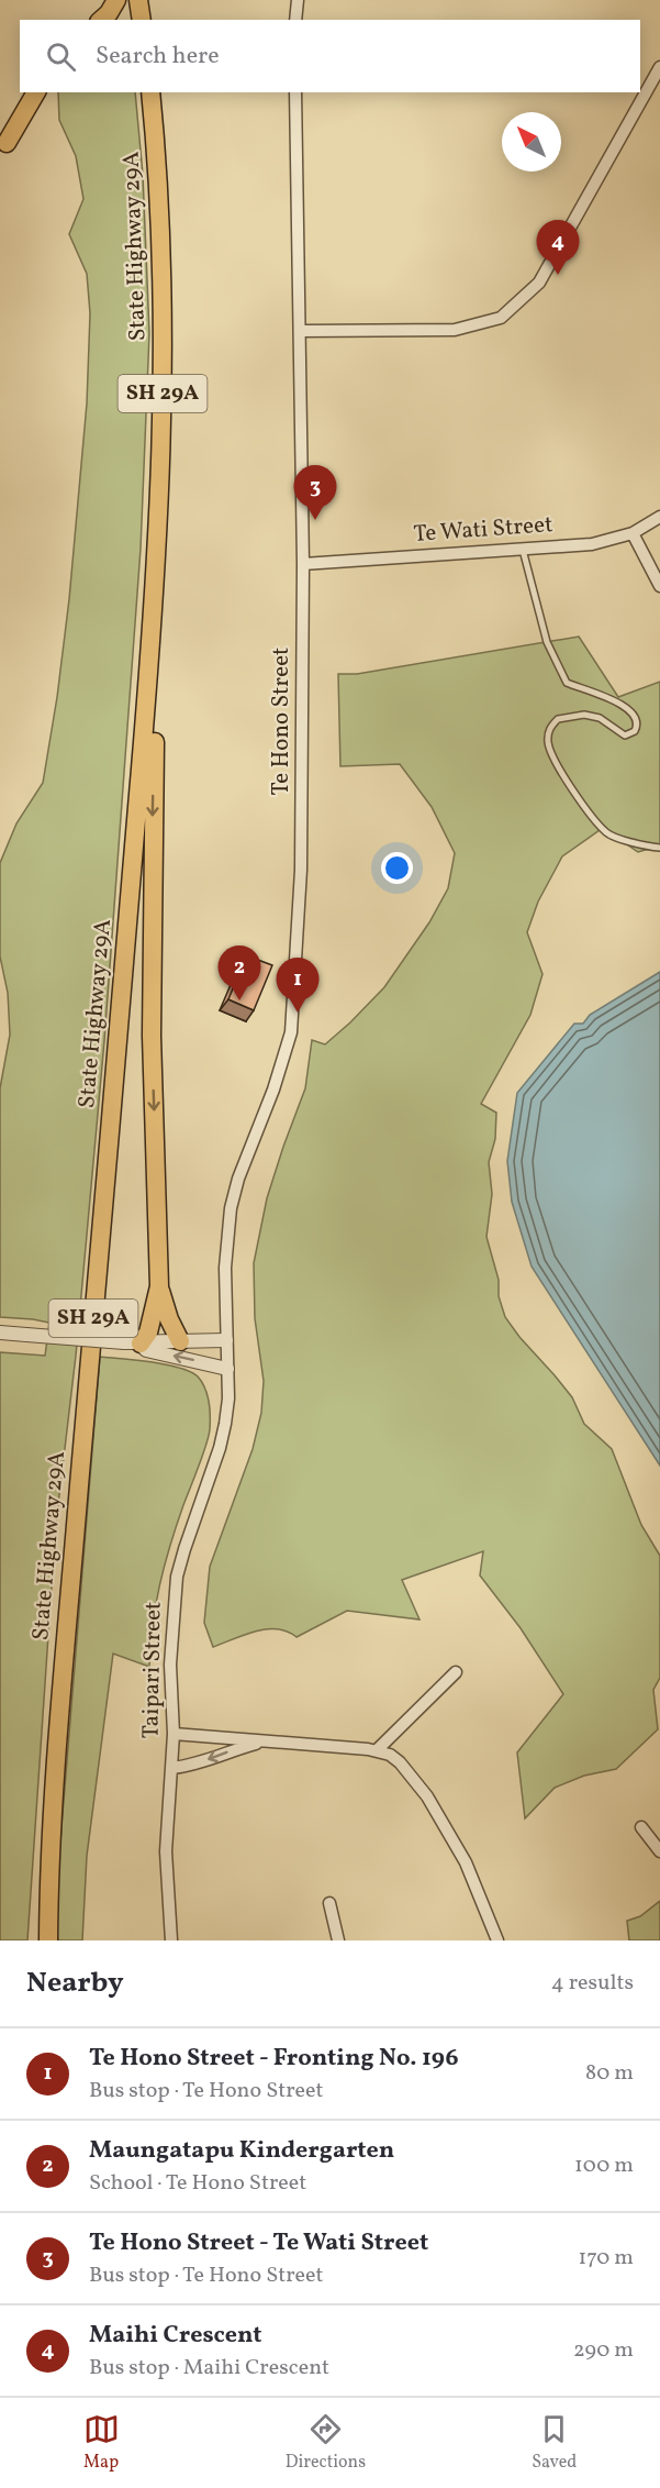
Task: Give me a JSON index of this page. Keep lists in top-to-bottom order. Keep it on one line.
{"streets":{"highway":["State Highway 29A","SH 29A"],"street":["Te Wati Street","Te Hono Street","Taipari Street"]},"crossings":[["State Highway 29A","SH 29A"],["Te Wati Street","Te Hono Street"],["Te Hono Street","Taipari Street"]],"north":"top left","page":{"search":"Search here","pins":["4","3","2","1"],"heading":["Nearby","4 results"],"list":[{"mark":"1","name":"Te Hono Street - Fronting No. 196","note":"Bus stop · Te Hono Street","value":"80 m"},{"mark":"2","name":"Maungatapu Kindergarten","note":"School · Te Hono Street","value":"100 m"},{"mark":"3","name":"Te Hono Street - Te Wati Street","note":"Bus stop · Te Hono Street","value":"170 m"},{"mark":"4","name":"Maihi Crescent","note":"Bus stop · Maihi Crescent","value":"290 m"}],"nav":["Map","Directions","Saved"]}}
